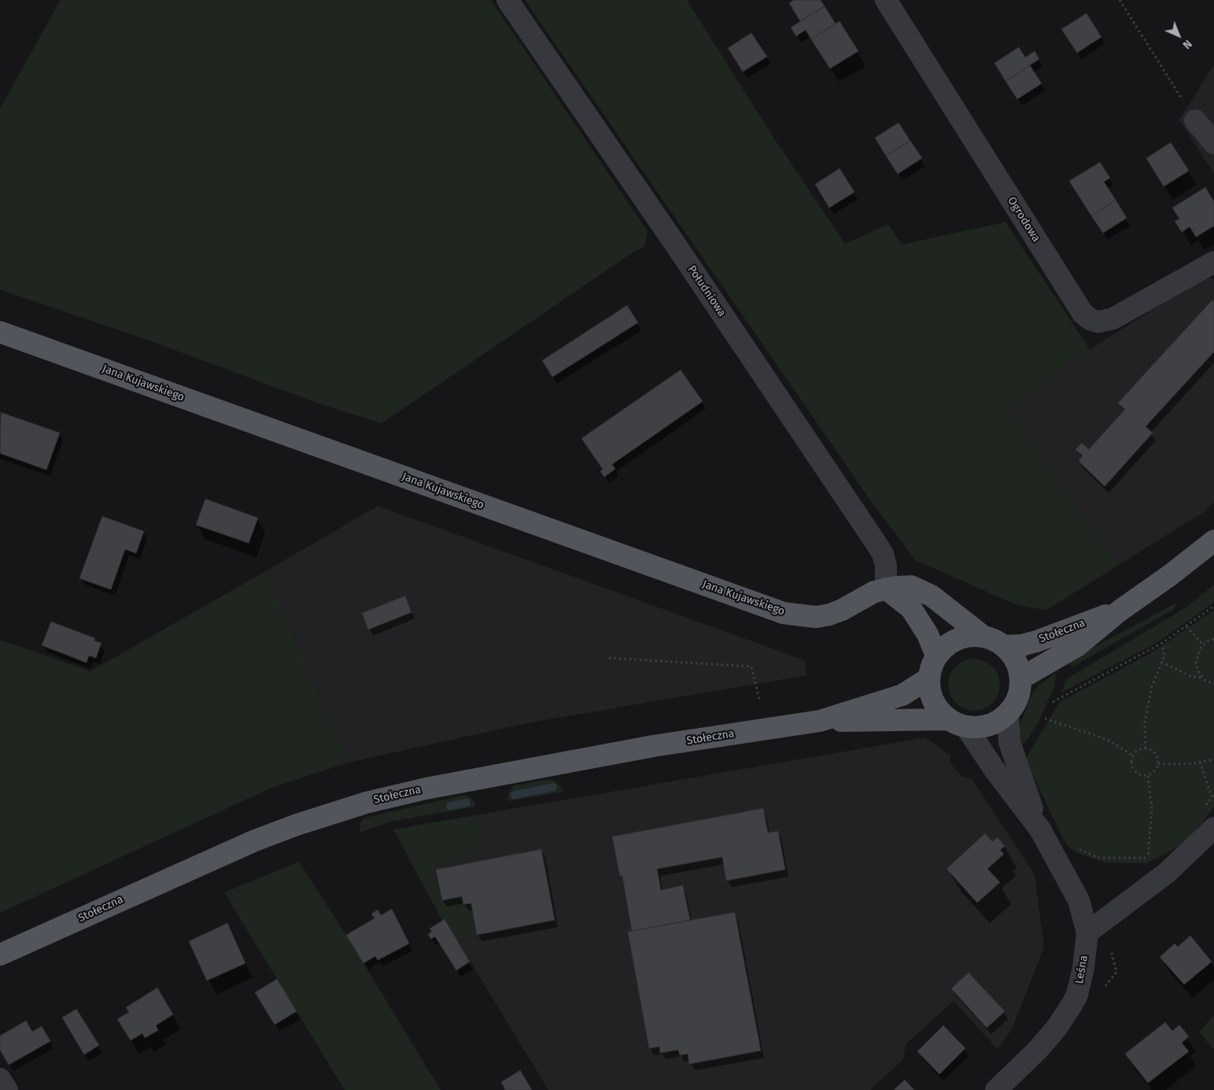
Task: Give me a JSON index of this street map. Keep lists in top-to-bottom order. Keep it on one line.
{"streets":{"main road":["Jana Kujawskiego","Stołeczna"],"street":["Ogrodowa","Południowa","Leśna"]},"crossings":[["Południowa","Jana Kujawskiego"],["Jana Kujawskiego","Stołeczna"],["Jana Kujawskiego","Leśna"],["Stołeczna","Leśna"]],"north":"bottom right"}
